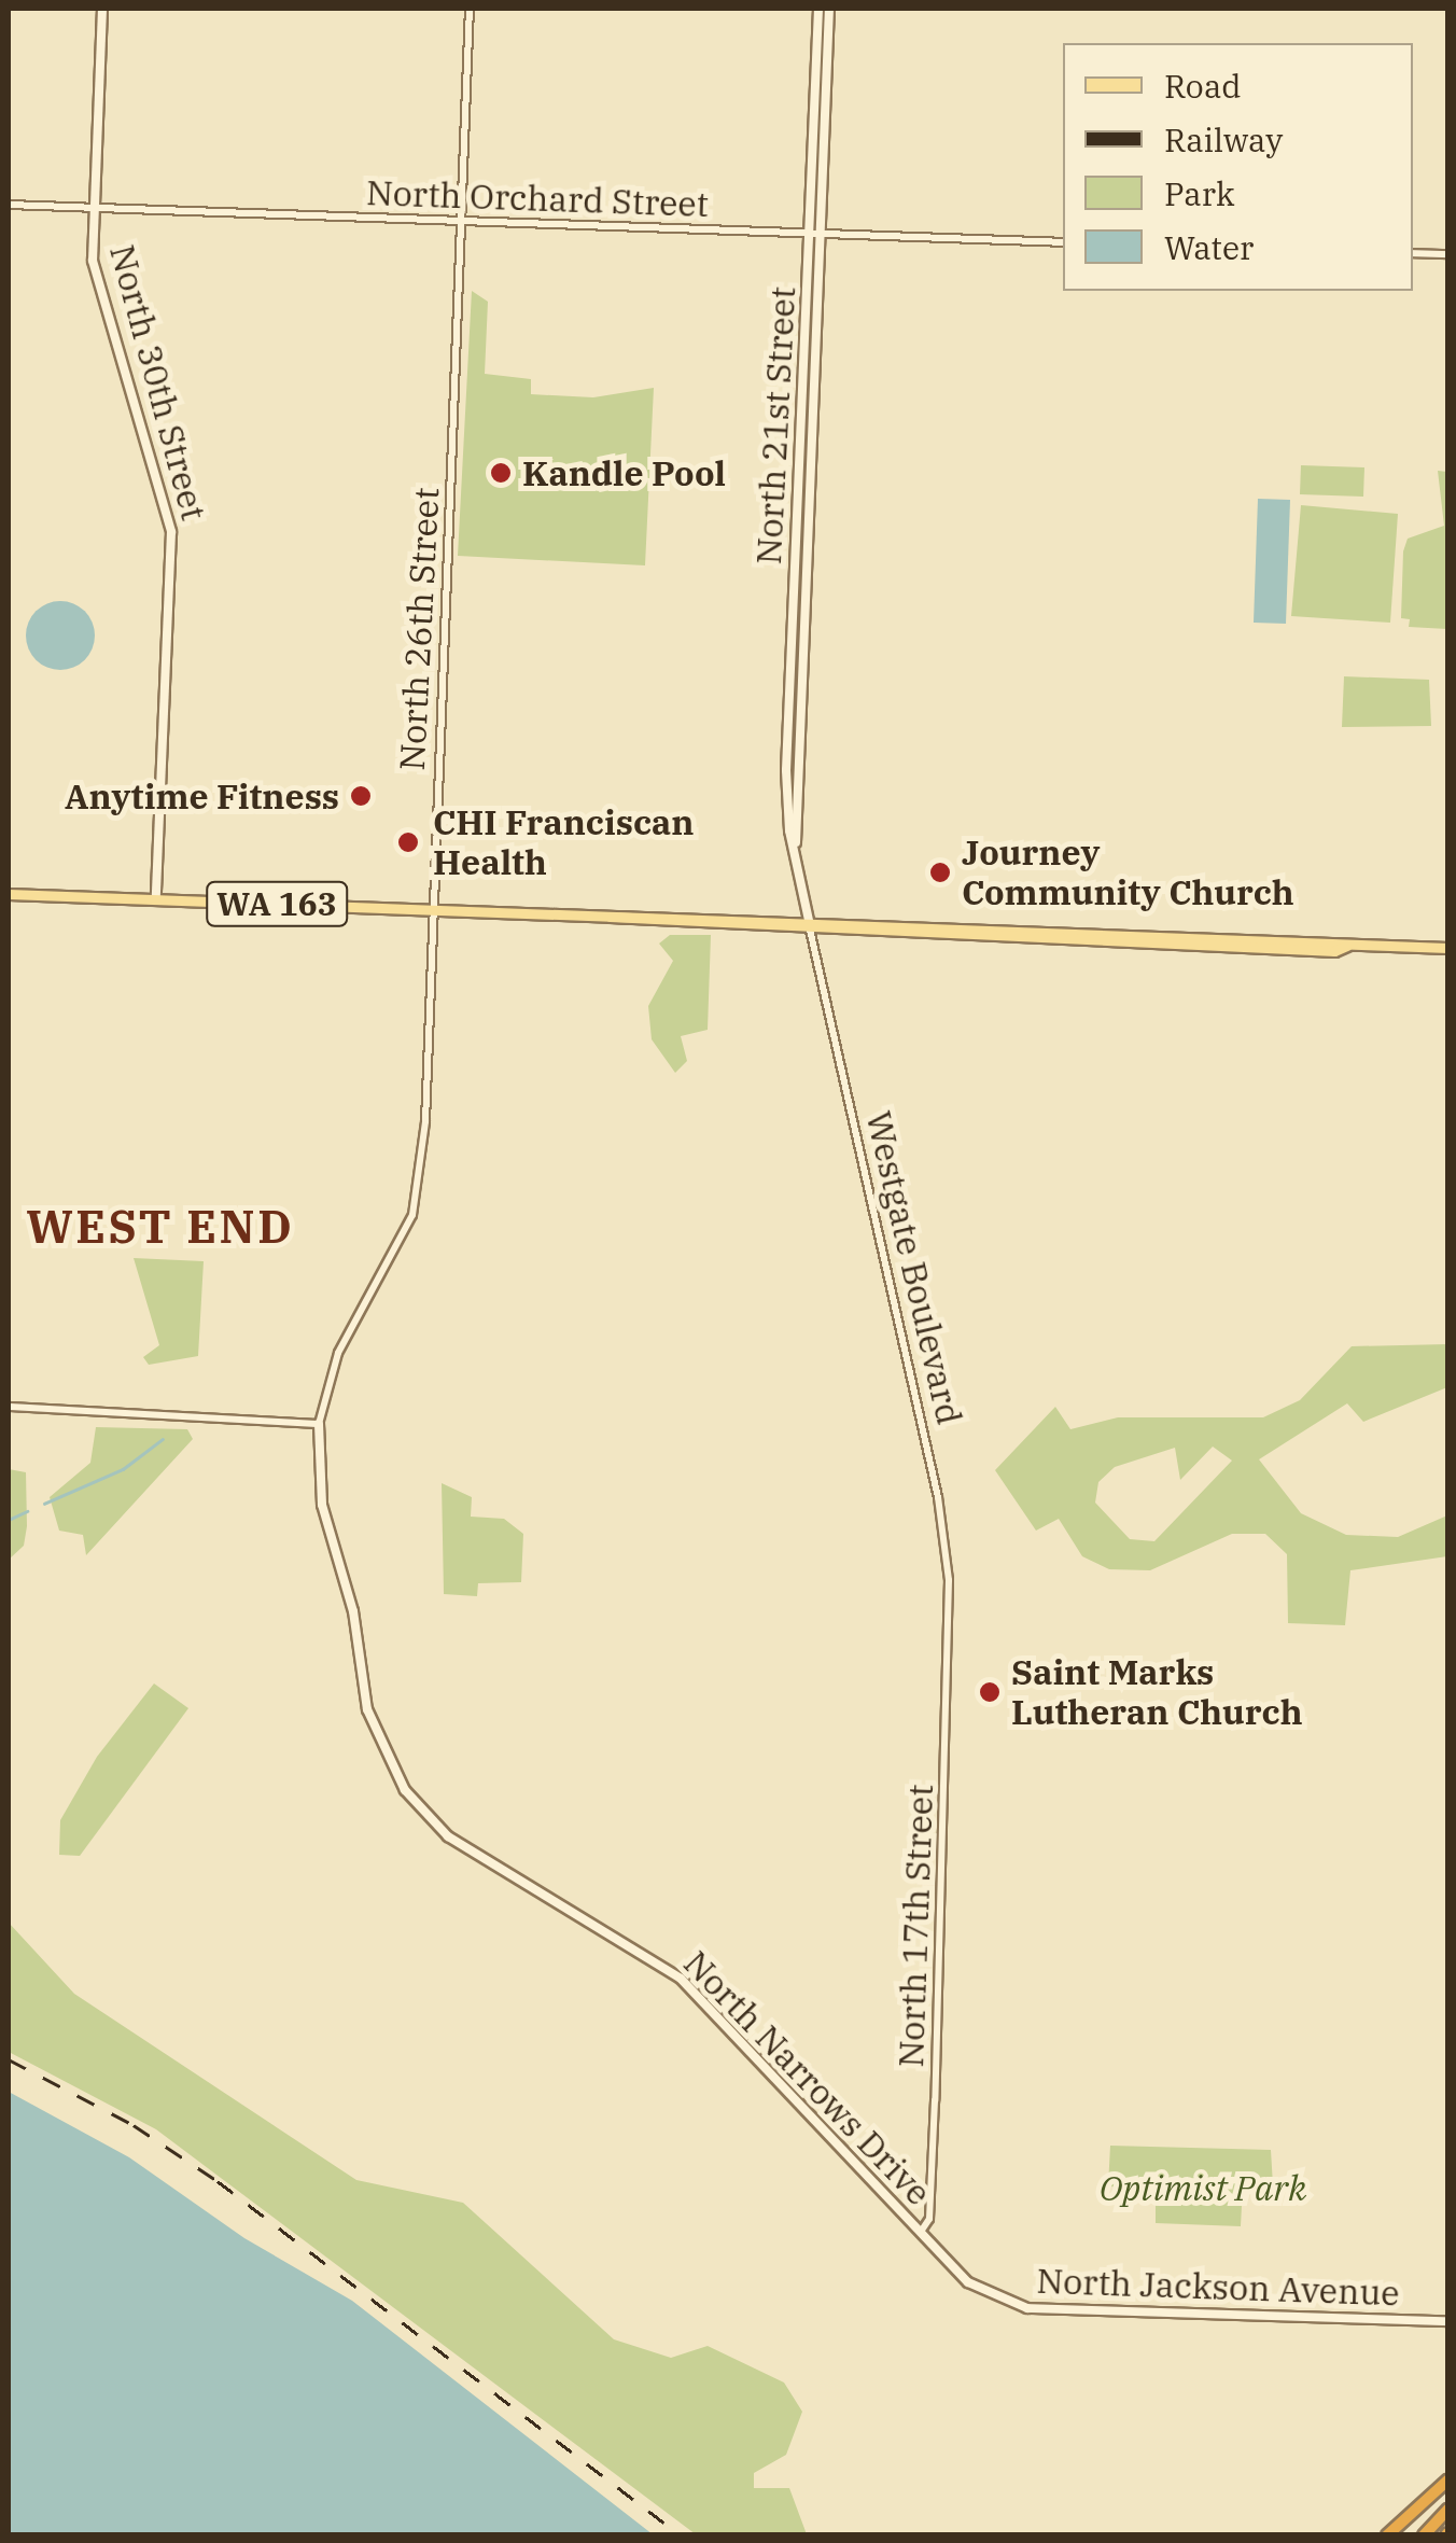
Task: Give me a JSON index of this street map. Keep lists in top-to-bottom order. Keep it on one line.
{"streets":{"main road":["North 30th Street","North 21st Street","WA 163","North Narrows Drive","North Jackson Avenue"],"street":["North Orchard Street","North 26th Street","Westgate Boulevard","North 17th Street"]},"crossings":[["North Orchard Street","North 30th Street"],["North Orchard Street","North 21st Street"],["North Orchard Street","North 26th Street"],["North 30th Street","WA 163"],["North 21st Street","WA 163"],["North 21st Street","Westgate Boulevard"],["North 26th Street","WA 163"],["North 26th Street","North Narrows Drive"],["WA 163","Westgate Boulevard"],["Westgate Boulevard","North 17th Street"],["North 17th Street","North Narrows Drive"],["North Narrows Drive","North Jackson Avenue"]],"districts":["WEST END"],"parks":["Optimist Park"],"places":["Kandle Pool","Anytime Fitness","CHI Franciscan Health","Journey Community Church","Saint Marks Lutheran Church"],"legend":["Road","Railway","Park","Water"]}
